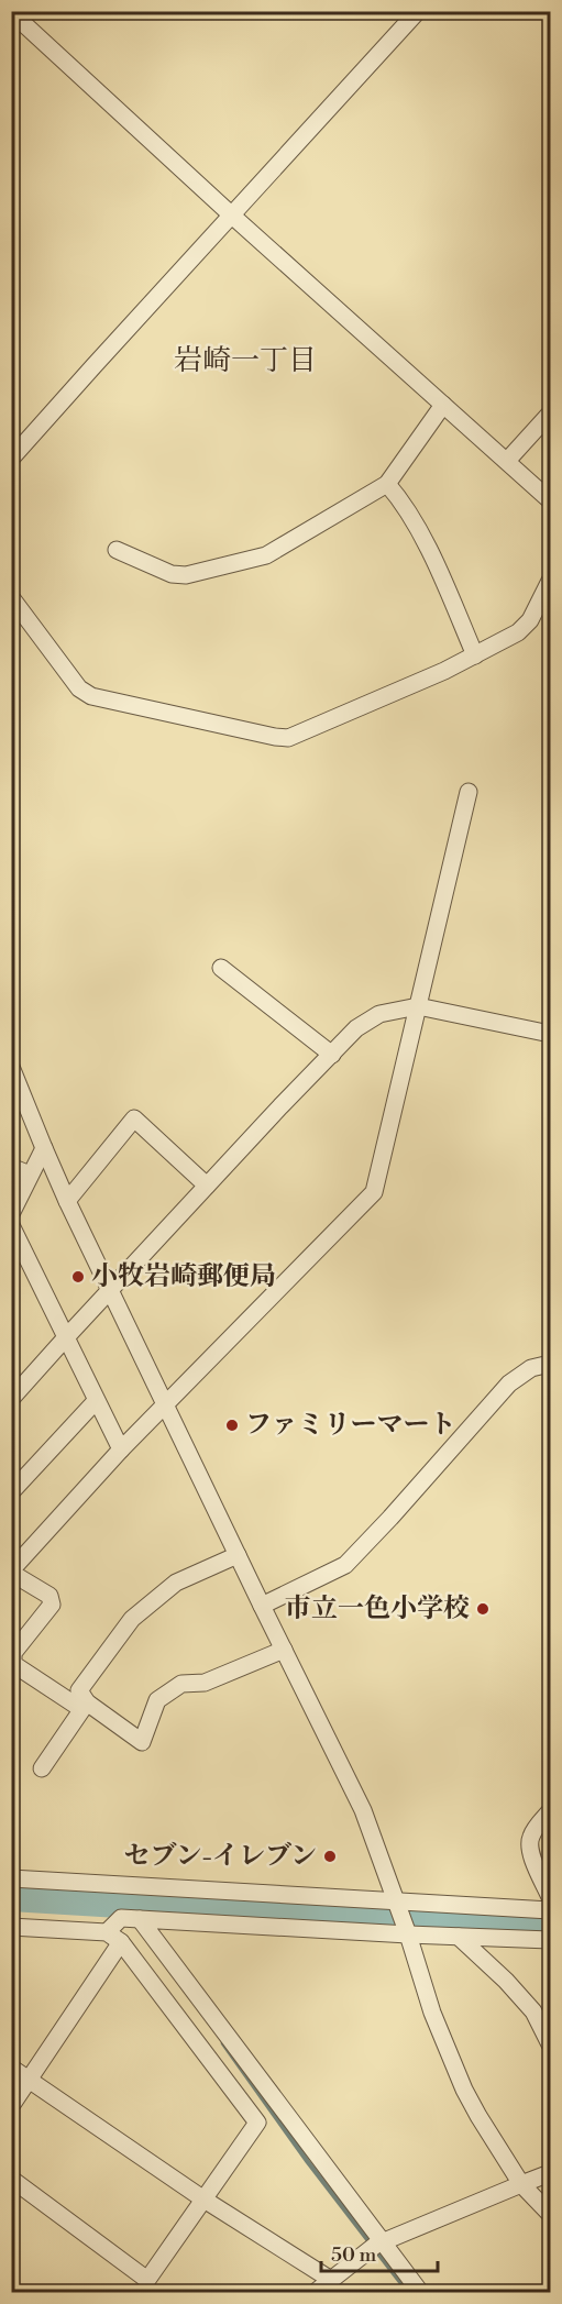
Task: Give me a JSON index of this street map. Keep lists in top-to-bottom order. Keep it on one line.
{"districts":["岩崎一丁目"],"places":["小牧岩崎郵便局","ファミリーマート","市立一色小学校","セブン-イレブン"],"scale_bar":"50 m"}
